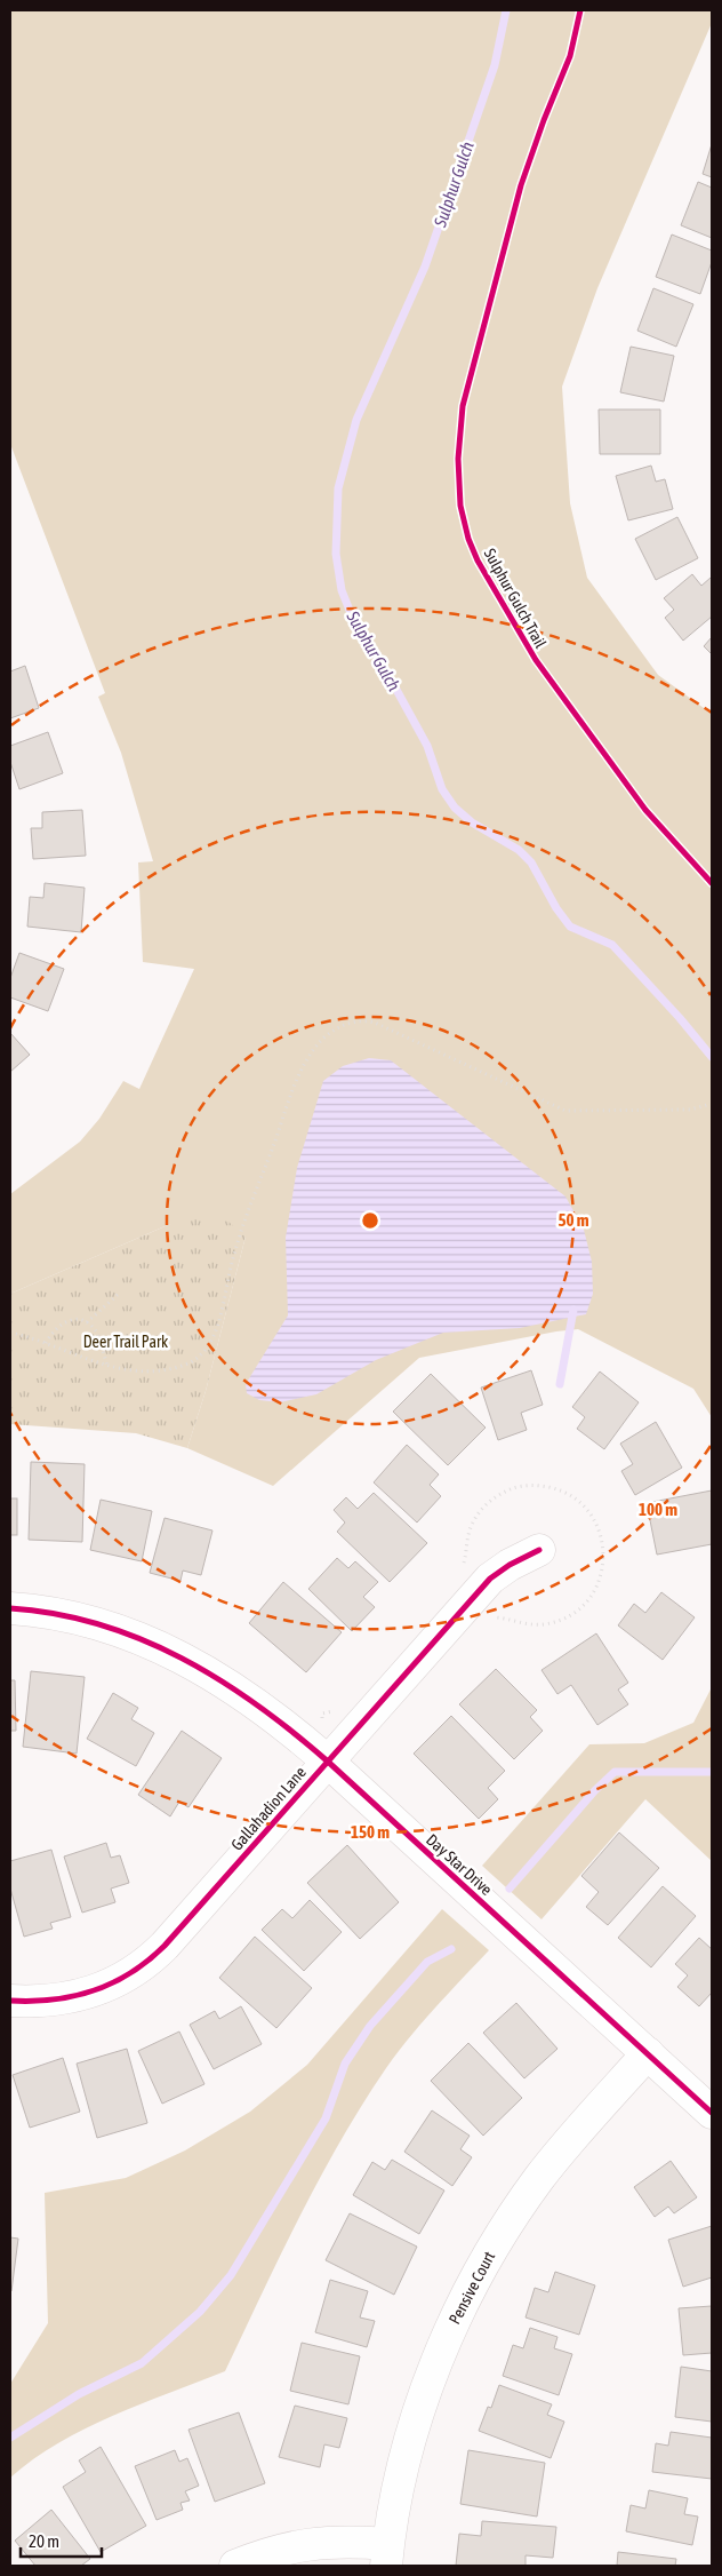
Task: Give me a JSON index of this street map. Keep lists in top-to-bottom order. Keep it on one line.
{"streets":{"street":["Gallahadion Lane","Day Star Drive","Pensive Court"],"cycle path":["Sulphur Gulch Trail"]},"crossings":[["Gallahadion Lane","Day Star Drive"],["Day Star Drive","Pensive Court"]],"water":["Sulphur Gulch"],"parks":["Deer Trail Park"],"scale_bar":"20 m","rings":["50 m","100 m","150 m"]}
